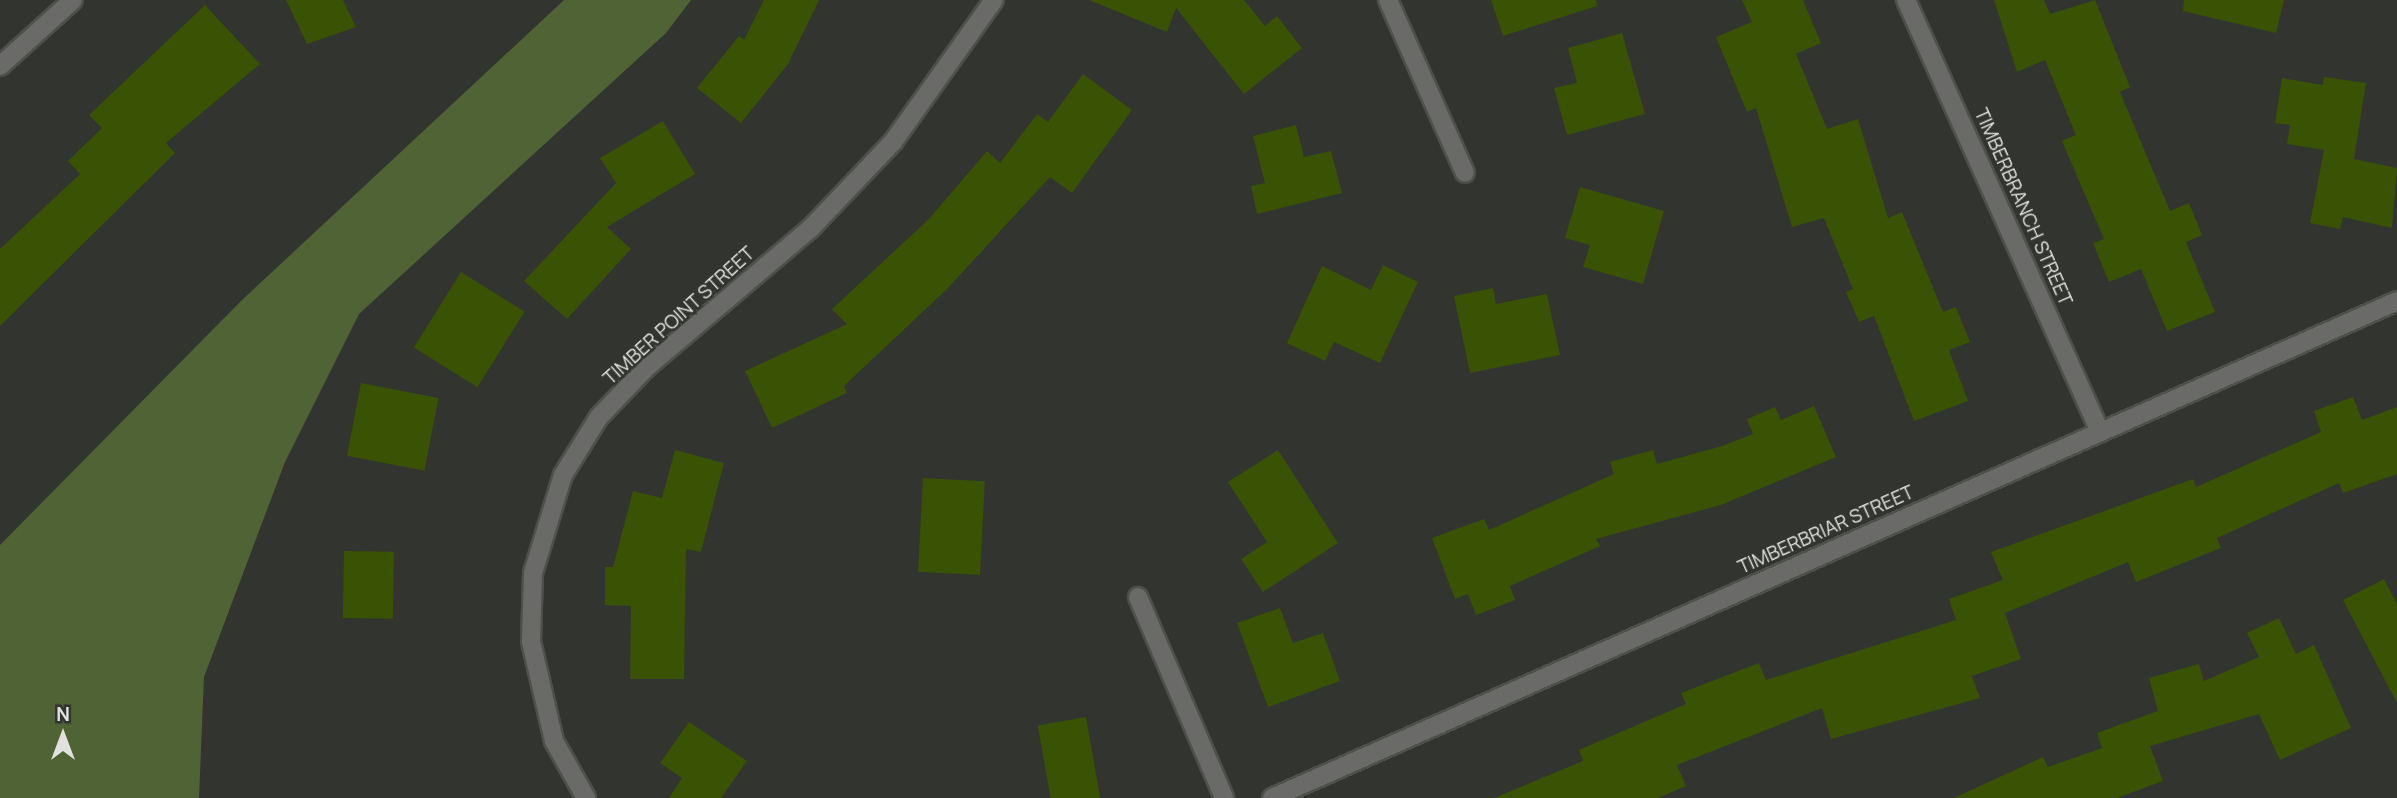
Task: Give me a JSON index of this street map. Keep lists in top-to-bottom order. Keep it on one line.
{"streets":{"street":["TIMBERBRANCH STREET","TIMBER POINT STREET","TIMBERBRIAR STREET"]},"crossings":[["TIMBERBRANCH STREET","TIMBERBRIAR STREET"]],"north":"top"}
